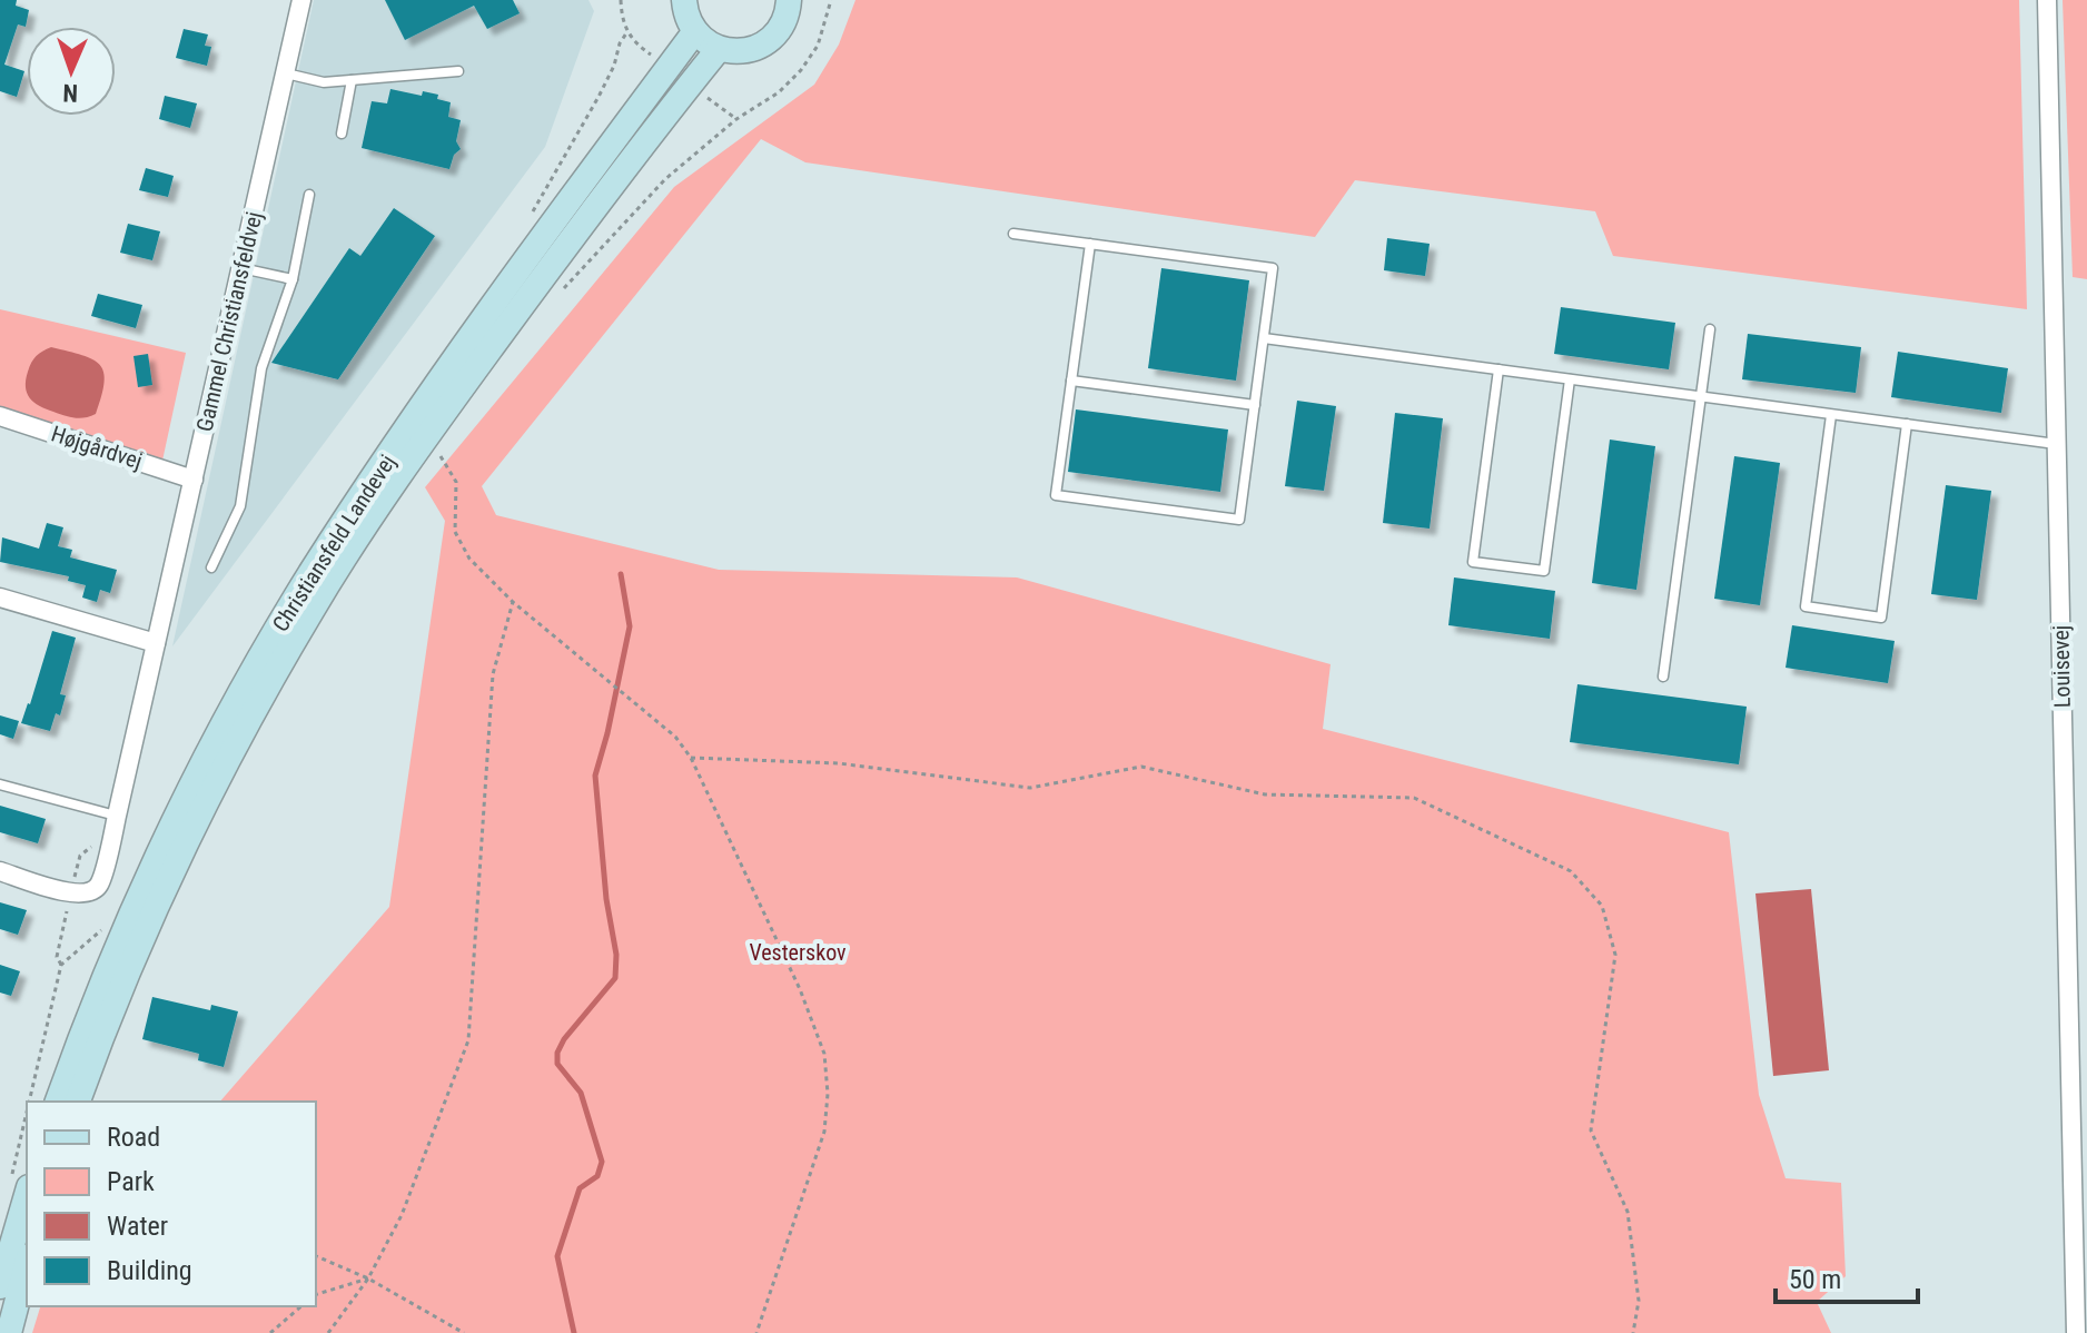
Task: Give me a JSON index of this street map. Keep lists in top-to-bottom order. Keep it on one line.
{"streets":{"main road":["Christiansfeld Landevej"],"street":["Gammel Christiansfeldvej","Højgårdvej","Louisevej"]},"crossings":[["Gammel Christiansfeldvej","Højgårdvej"]],"parks":["Vesterskov"],"legend":["Road","Park","Water","Building"],"scale_bar":"50 m","north":"bottom"}
